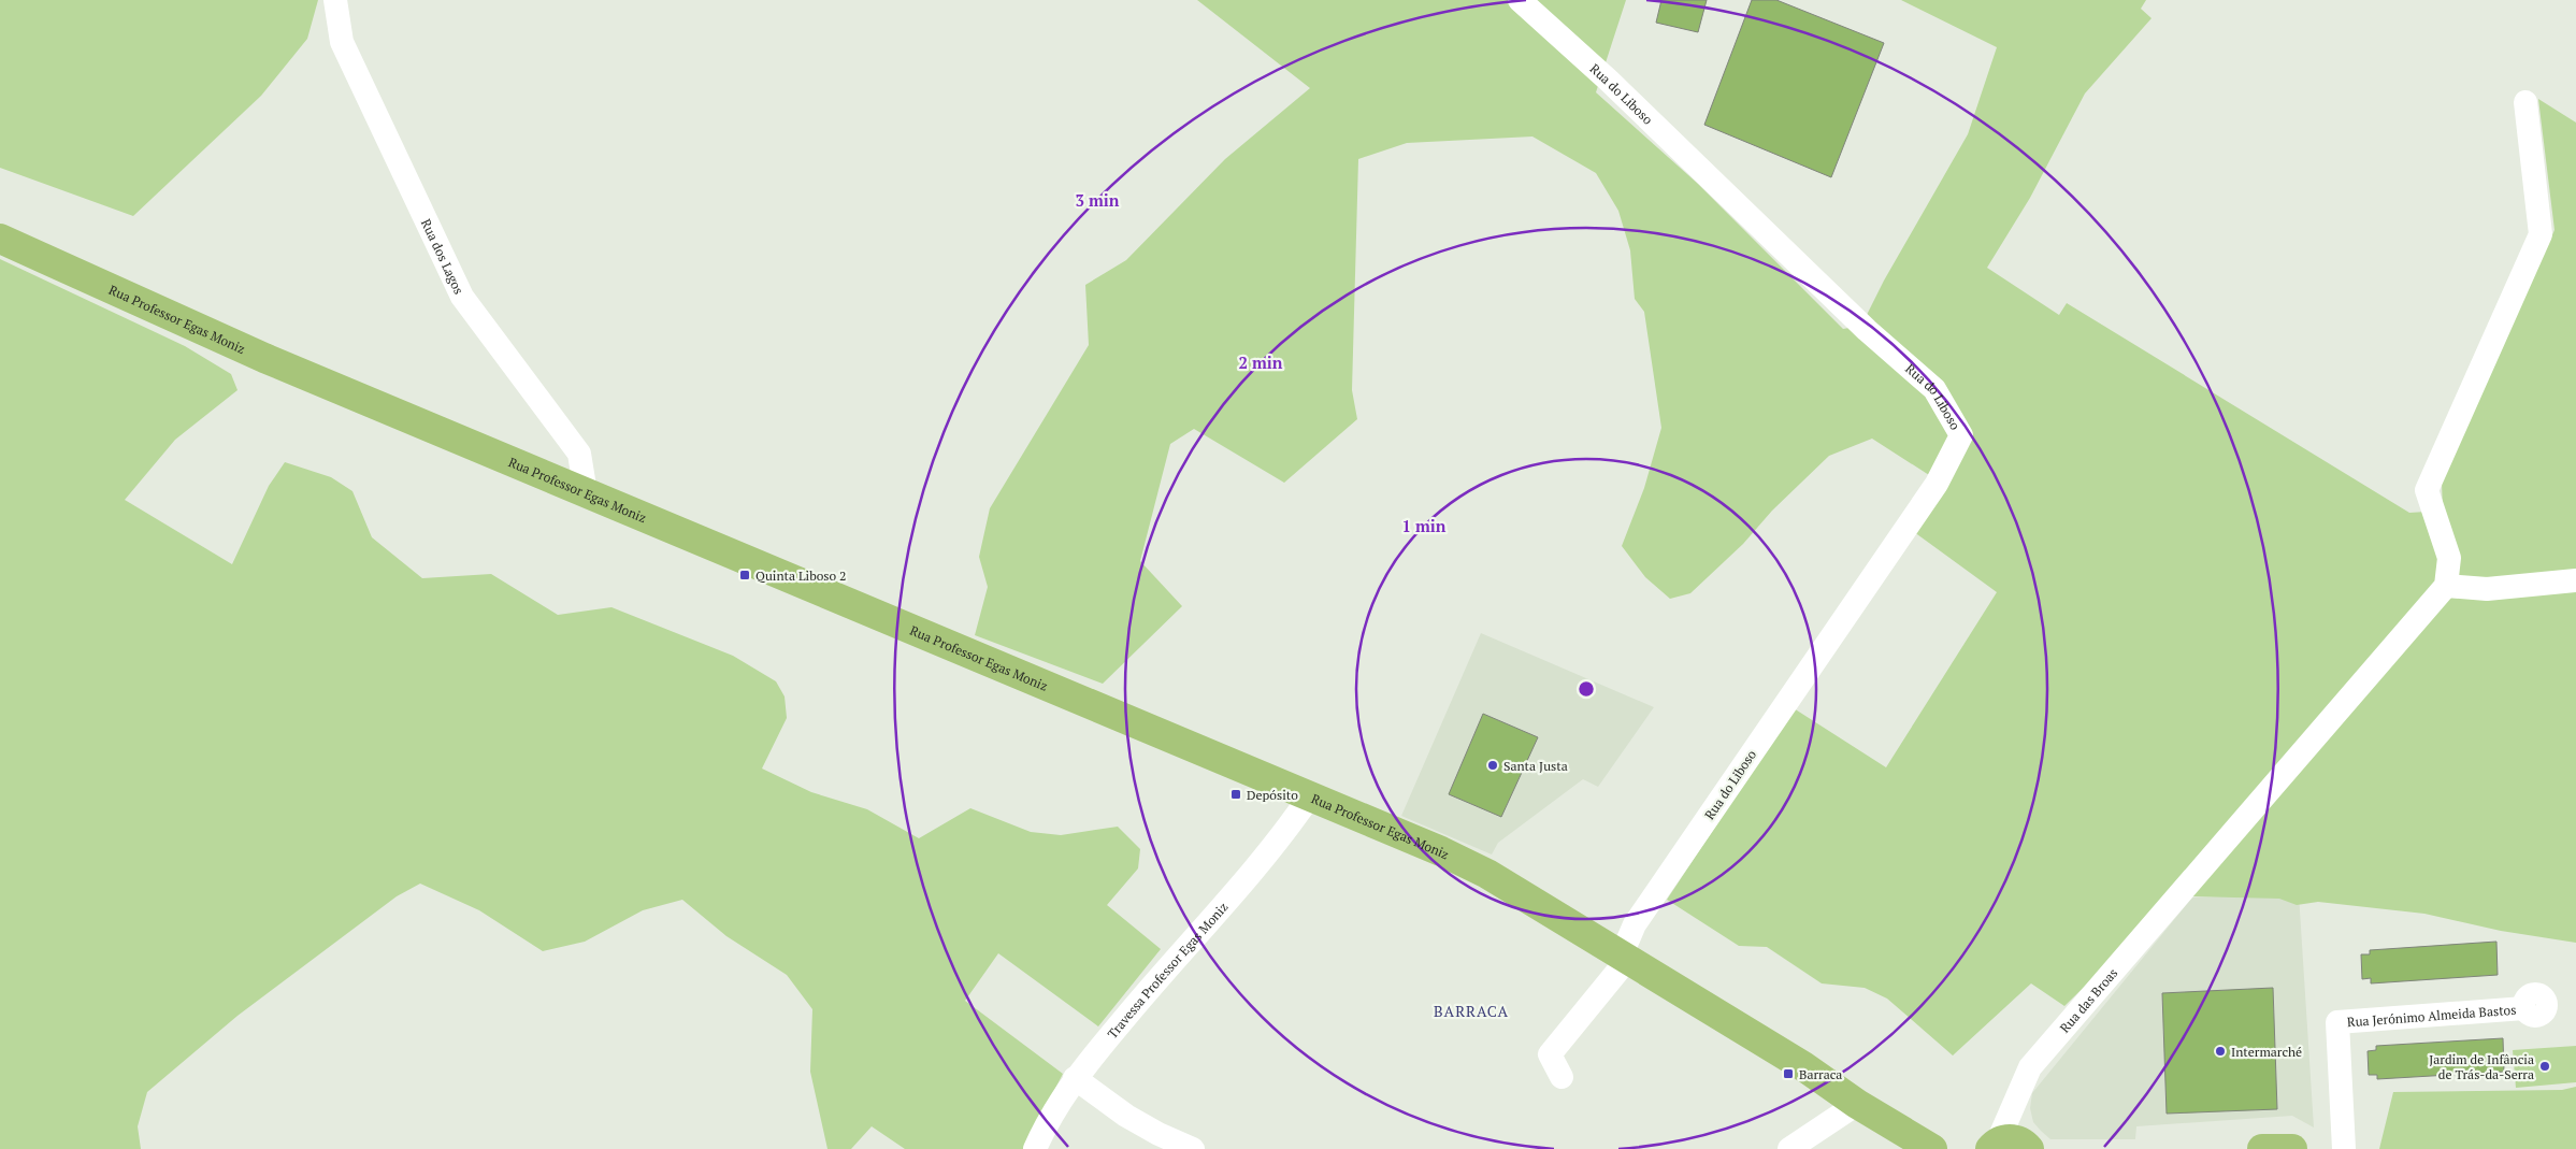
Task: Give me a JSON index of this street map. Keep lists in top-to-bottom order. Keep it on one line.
{"streets":{"main road":["Rua Professor Egas Moniz"],"street":["Rua do Liboso","Rua dos Lagos","Travessa Professor Egas Moniz","Rua das Broas","Rua Jerónimo Almeida Bastos"]},"crossings":[["Rua do Liboso","Rua Professor Egas Moniz"],["Rua dos Lagos","Rua Professor Egas Moniz"],["Rua Professor Egas Moniz","Travessa Professor Egas Moniz"]],"districts":["BARRACA"],"places":{"transit":["Quinta Liboso 2","Depósito","Barraca"],"other":["Santa Justa","Intermarché","Jardim de Infância de Trás-da-Serra"]},"rings":["3 min","2 min","1 min"]}
